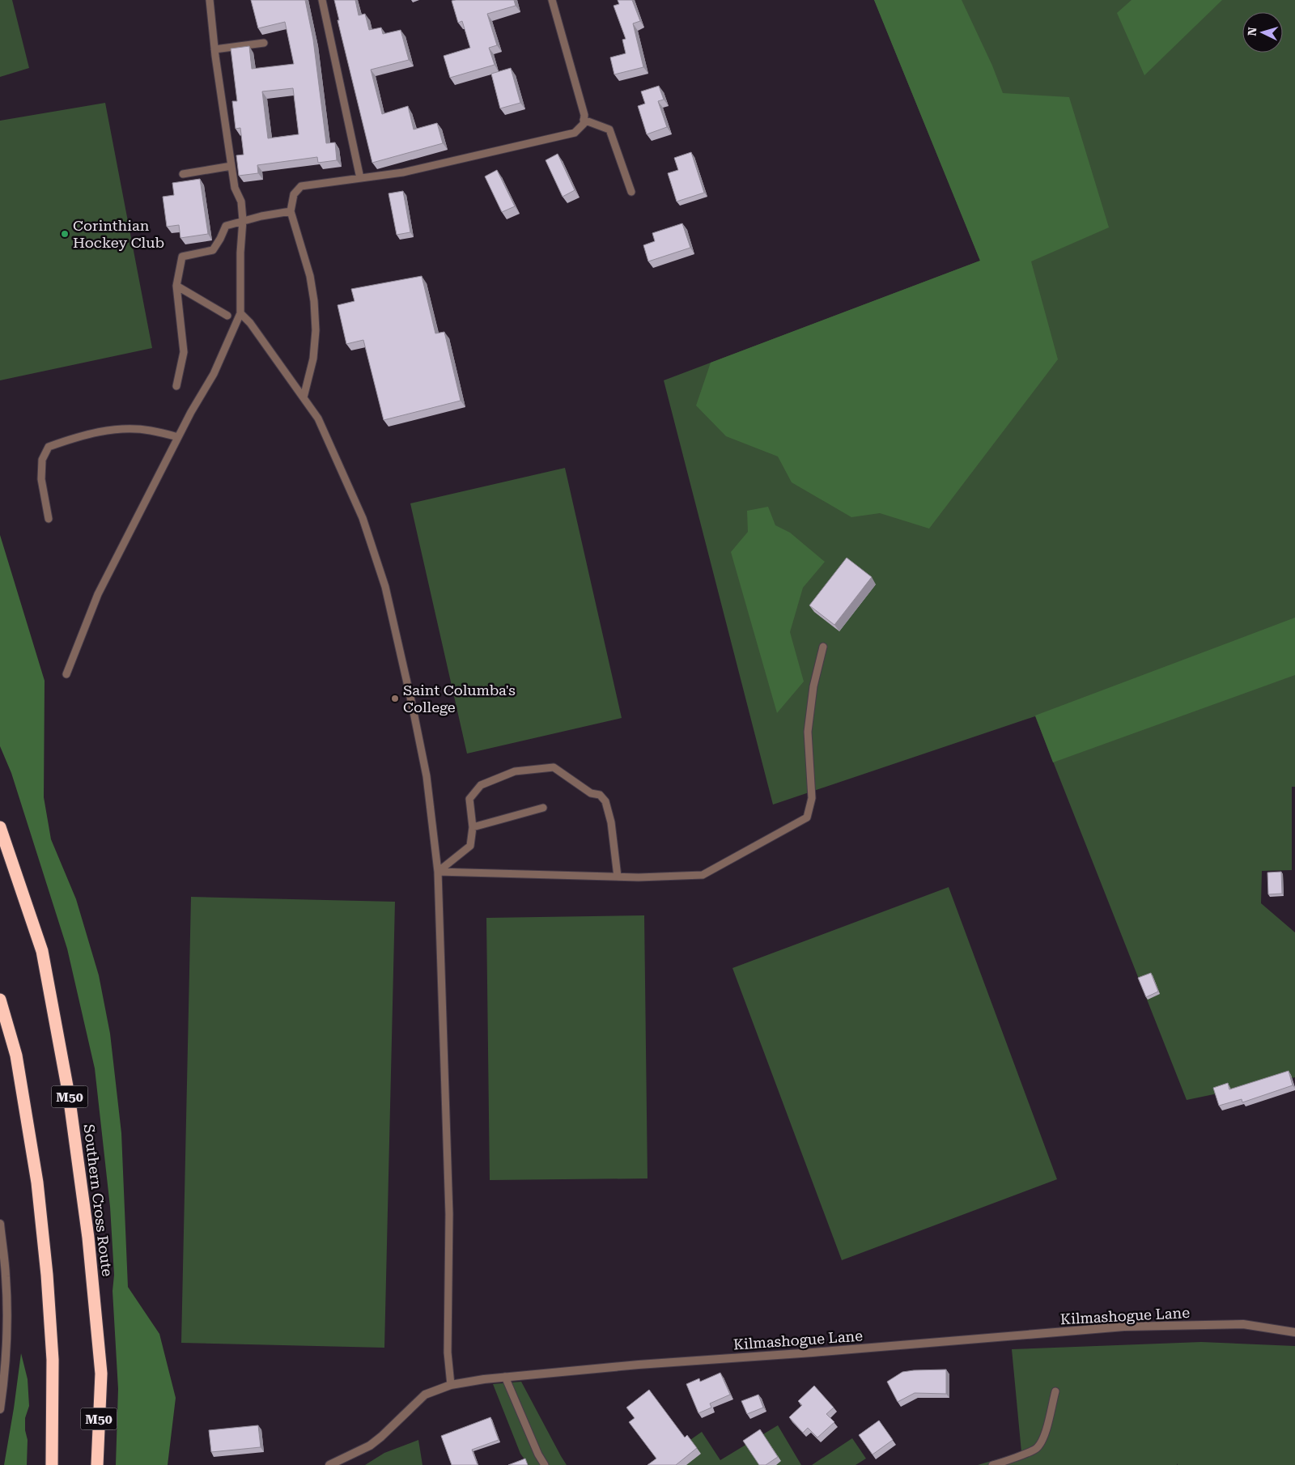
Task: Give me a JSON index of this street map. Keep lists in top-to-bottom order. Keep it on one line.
{"streets":{"highway":["M50","Southern Cross Route"],"street":["Kilmashogue Lane"]},"places":["Corinthian Hockey Club","Saint Columba's College"],"north":"left"}
